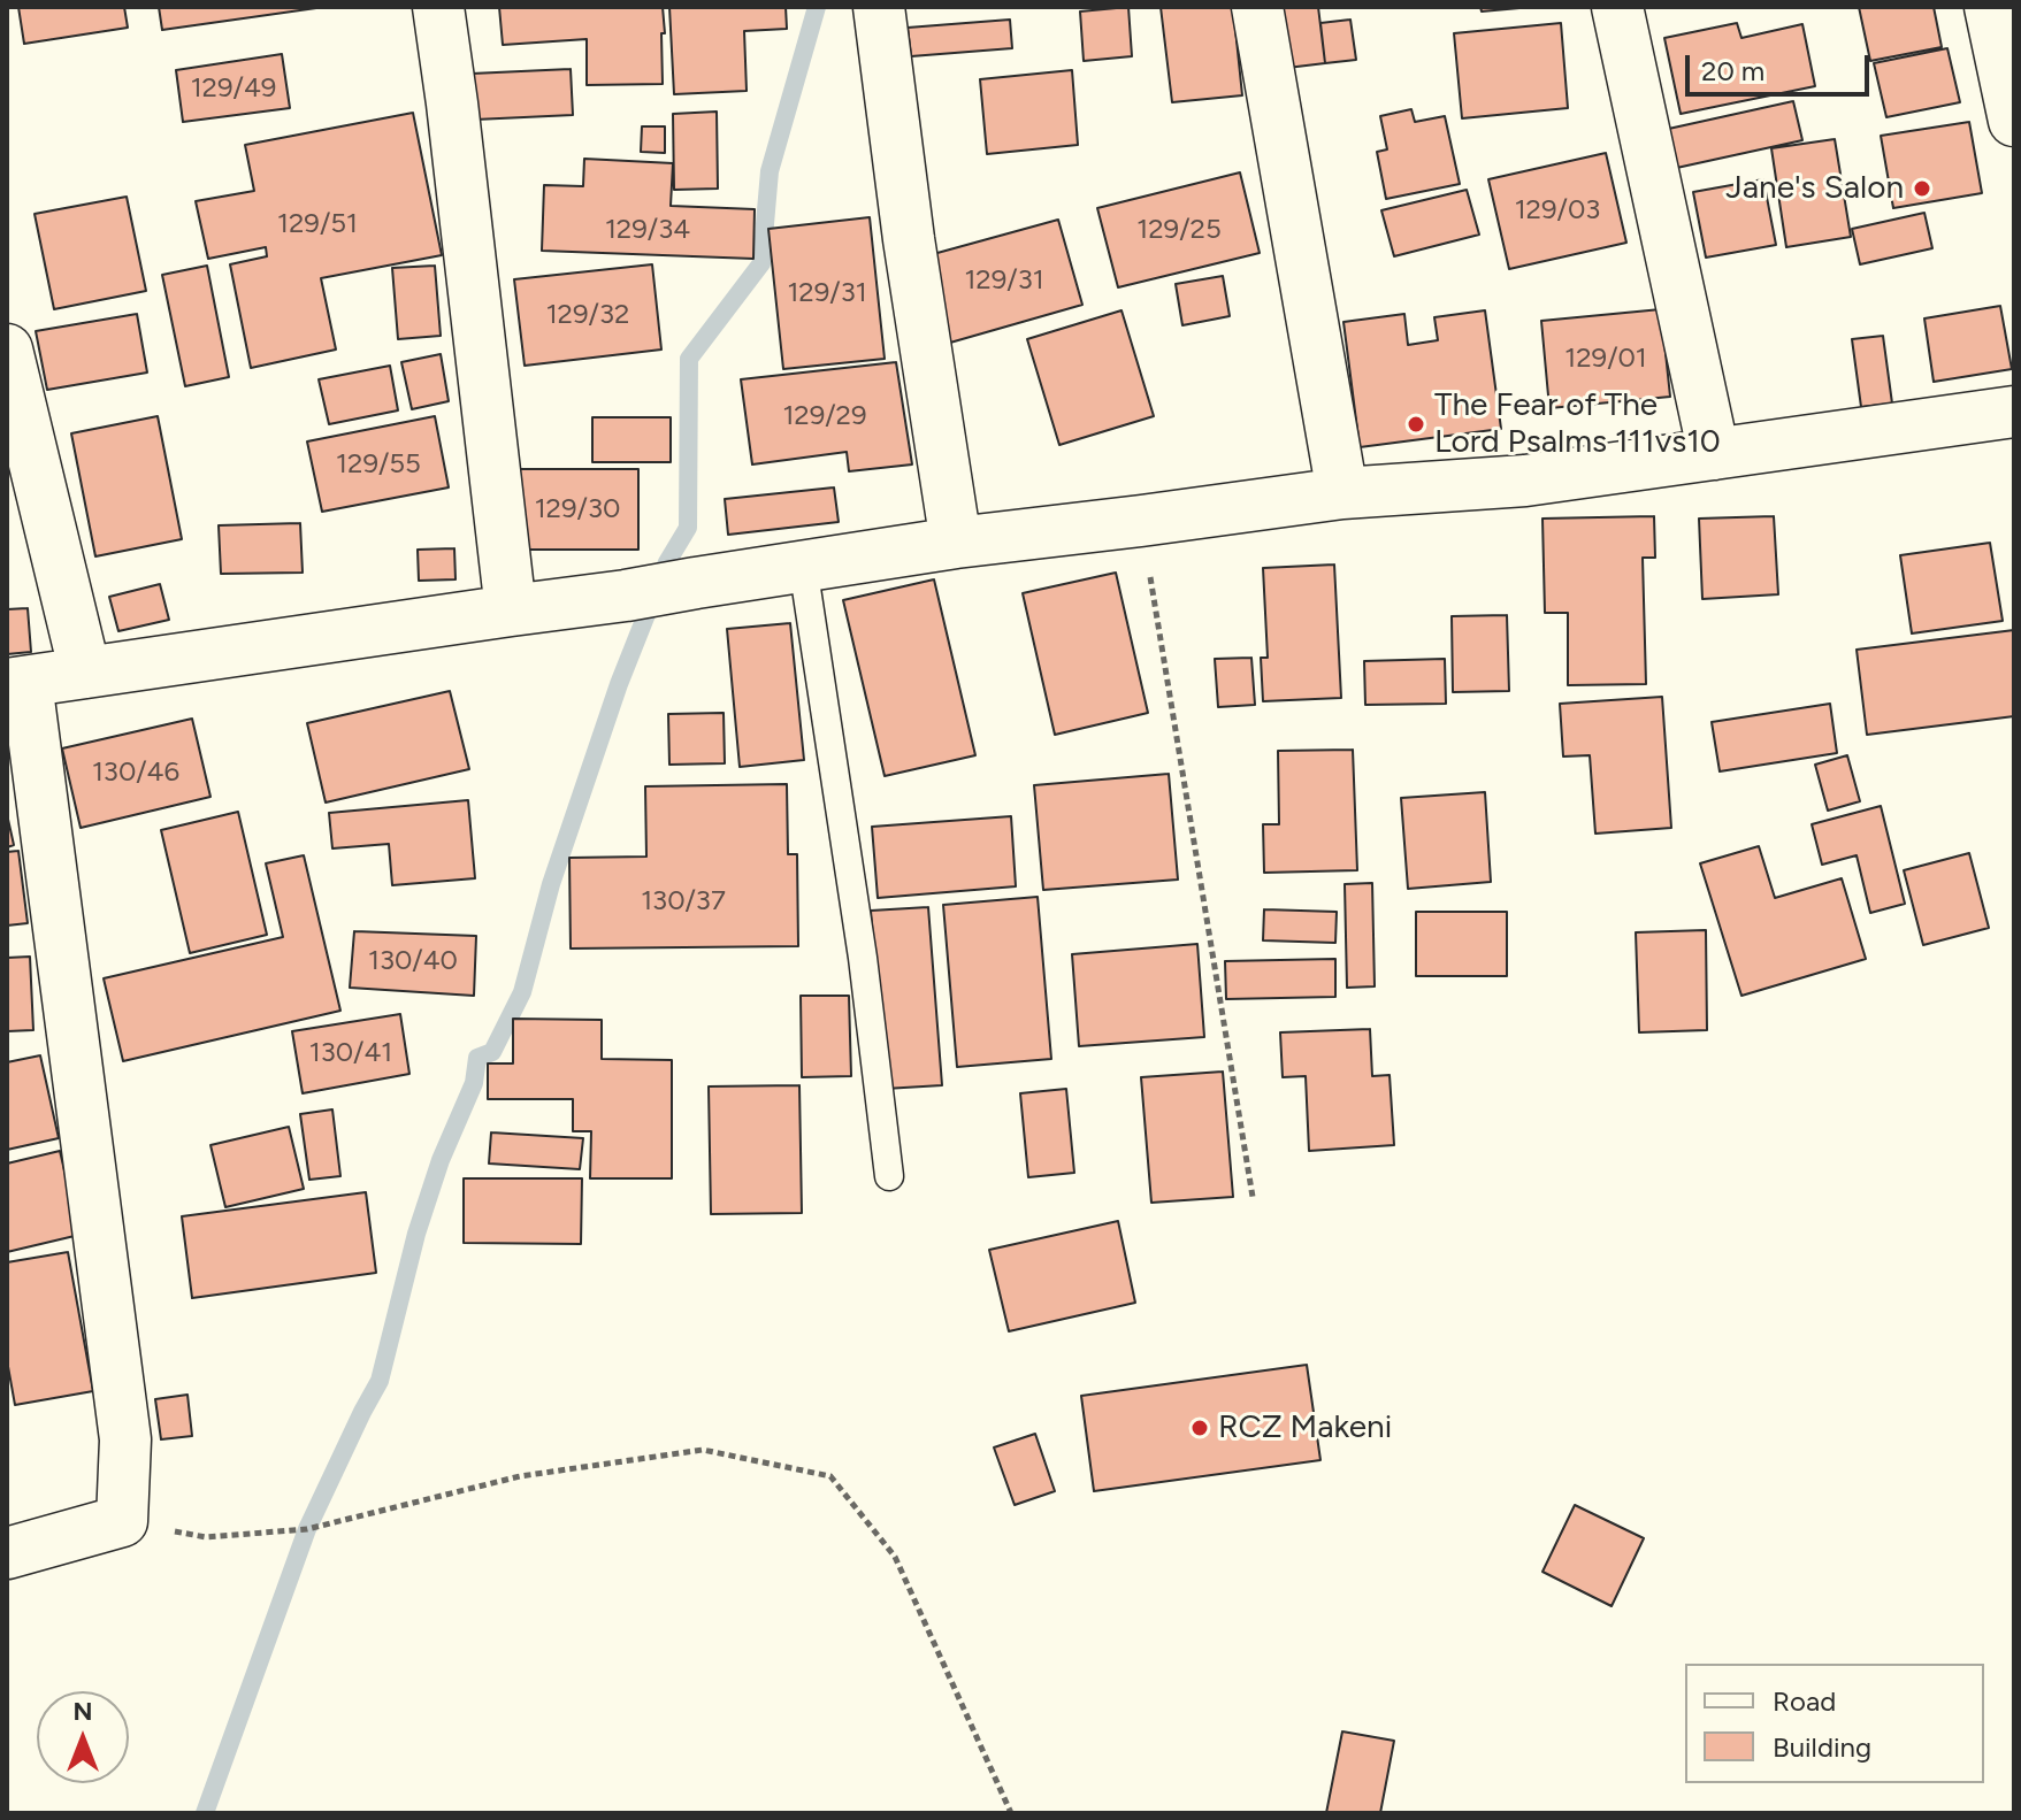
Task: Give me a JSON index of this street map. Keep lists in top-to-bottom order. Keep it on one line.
{"places":["Jane's Salon","The Fear of The Lord Psalms 111vs10","RCZ Makeni"],"house_numbers":["129/49","129/03","129/51","129/34","129/25","129/31","129/31","129/32","129/01","129/29","129/55","129/30","130/46","130/37","130/40","130/41"],"legend":["Road","Building"],"scale_bar":"20 m","north":"top"}
